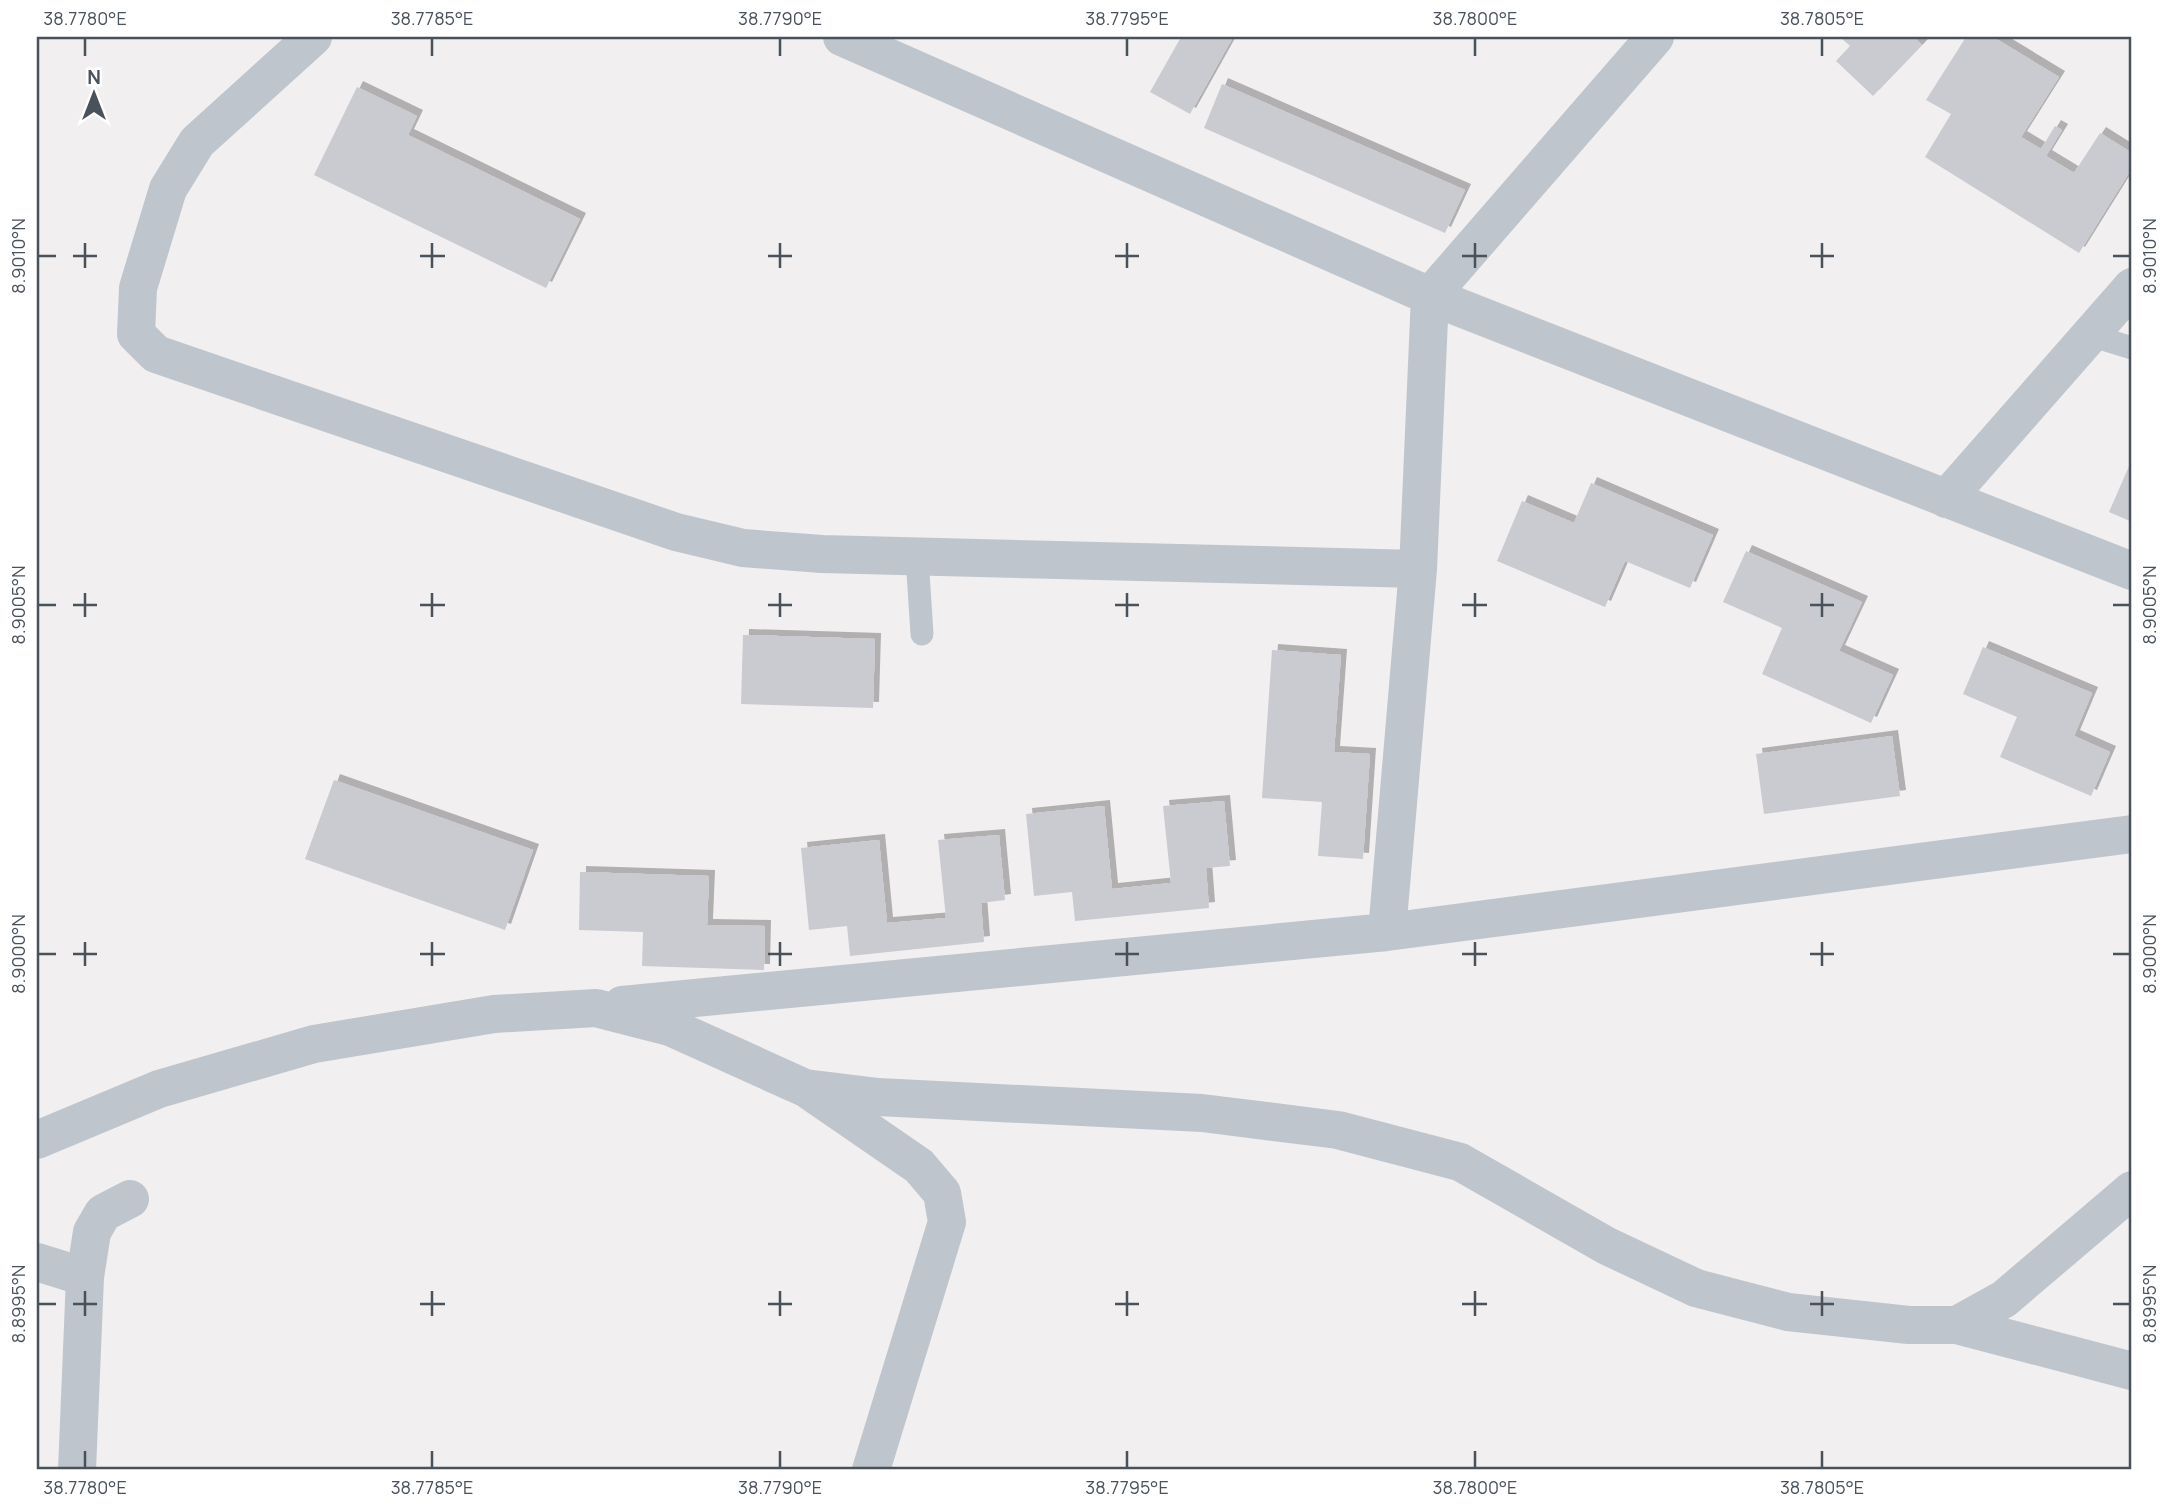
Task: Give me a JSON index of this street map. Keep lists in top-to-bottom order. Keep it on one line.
{"north":"top","coordinates":["38.7780°E","38.7785°E","38.7790°E","38.7795°E","38.7800°E","38.7805°E","8.9010°N","8.9005°N","8.9000°N","8.8995°N"]}
